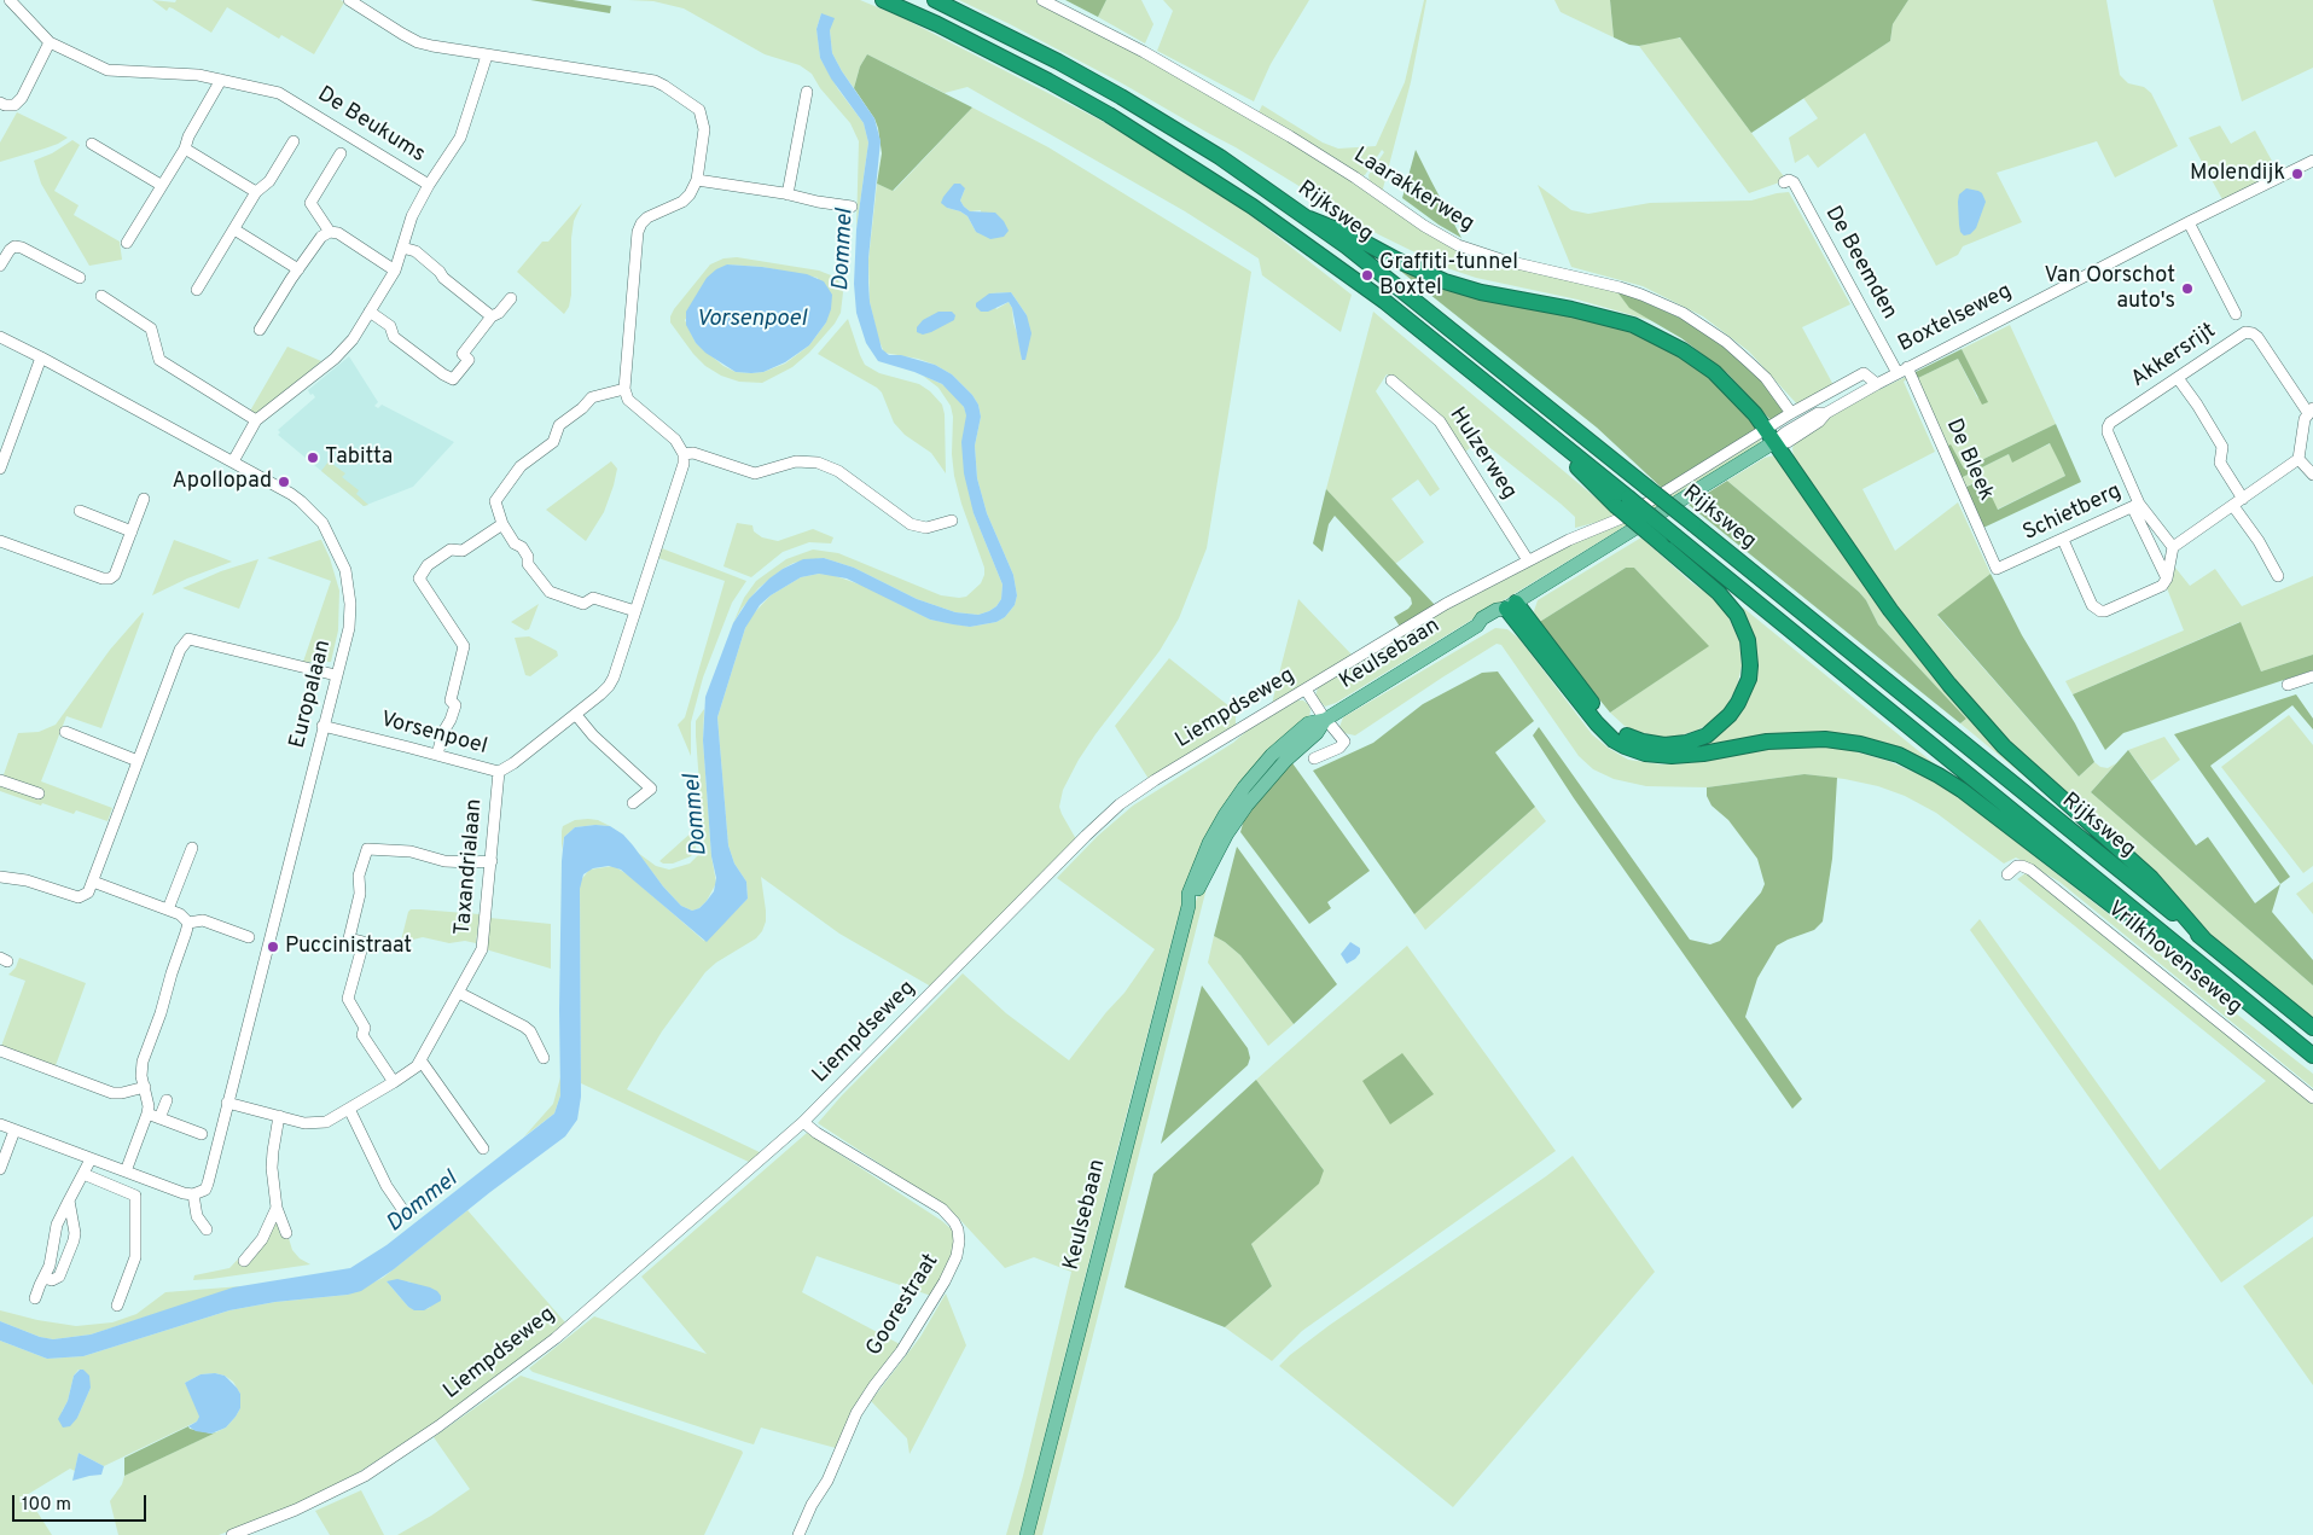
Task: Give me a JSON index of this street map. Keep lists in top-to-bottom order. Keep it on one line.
{"streets":{"highway":["Rijksweg"],"main road":["Boxtelseweg","Keulsebaan"],"street":["De Beukums","Laarakkerweg","De Beemden","Akkersrijt","Hulzerweg","De Bleek","Schietberg","Europalaan","Liempdseweg","Vorsenpoel","Taxandrialaan","Vrilkhovenseweg","Goorestraat"]},"crossings":[["De Beukums","Europalaan"],["Laarakkerweg","Boxtelseweg"],["De Beemden","Boxtelseweg"],["De Beemden","De Bleek"],["Boxtelseweg","Hulzerweg"],["Boxtelseweg","De Bleek"],["Boxtelseweg","Keulsebaan"],["Boxtelseweg","Liempdseweg"],["Akkersrijt","Schietberg"],["Hulzerweg","Liempdseweg"],["De Bleek","Schietberg"],["Europalaan","Vorsenpoel"],["Europalaan","Taxandrialaan"],["Liempdseweg","Goorestraat"],["Vorsenpoel","Taxandrialaan"]],"water":["Dommel","Vorsenpoel"],"places":["Molendijk","Graffiti-tunnel Boxtel","Van Oorschot auto's","Tabitta","Apollopad","Puccinistraat"],"scale_bar":"100 m"}
